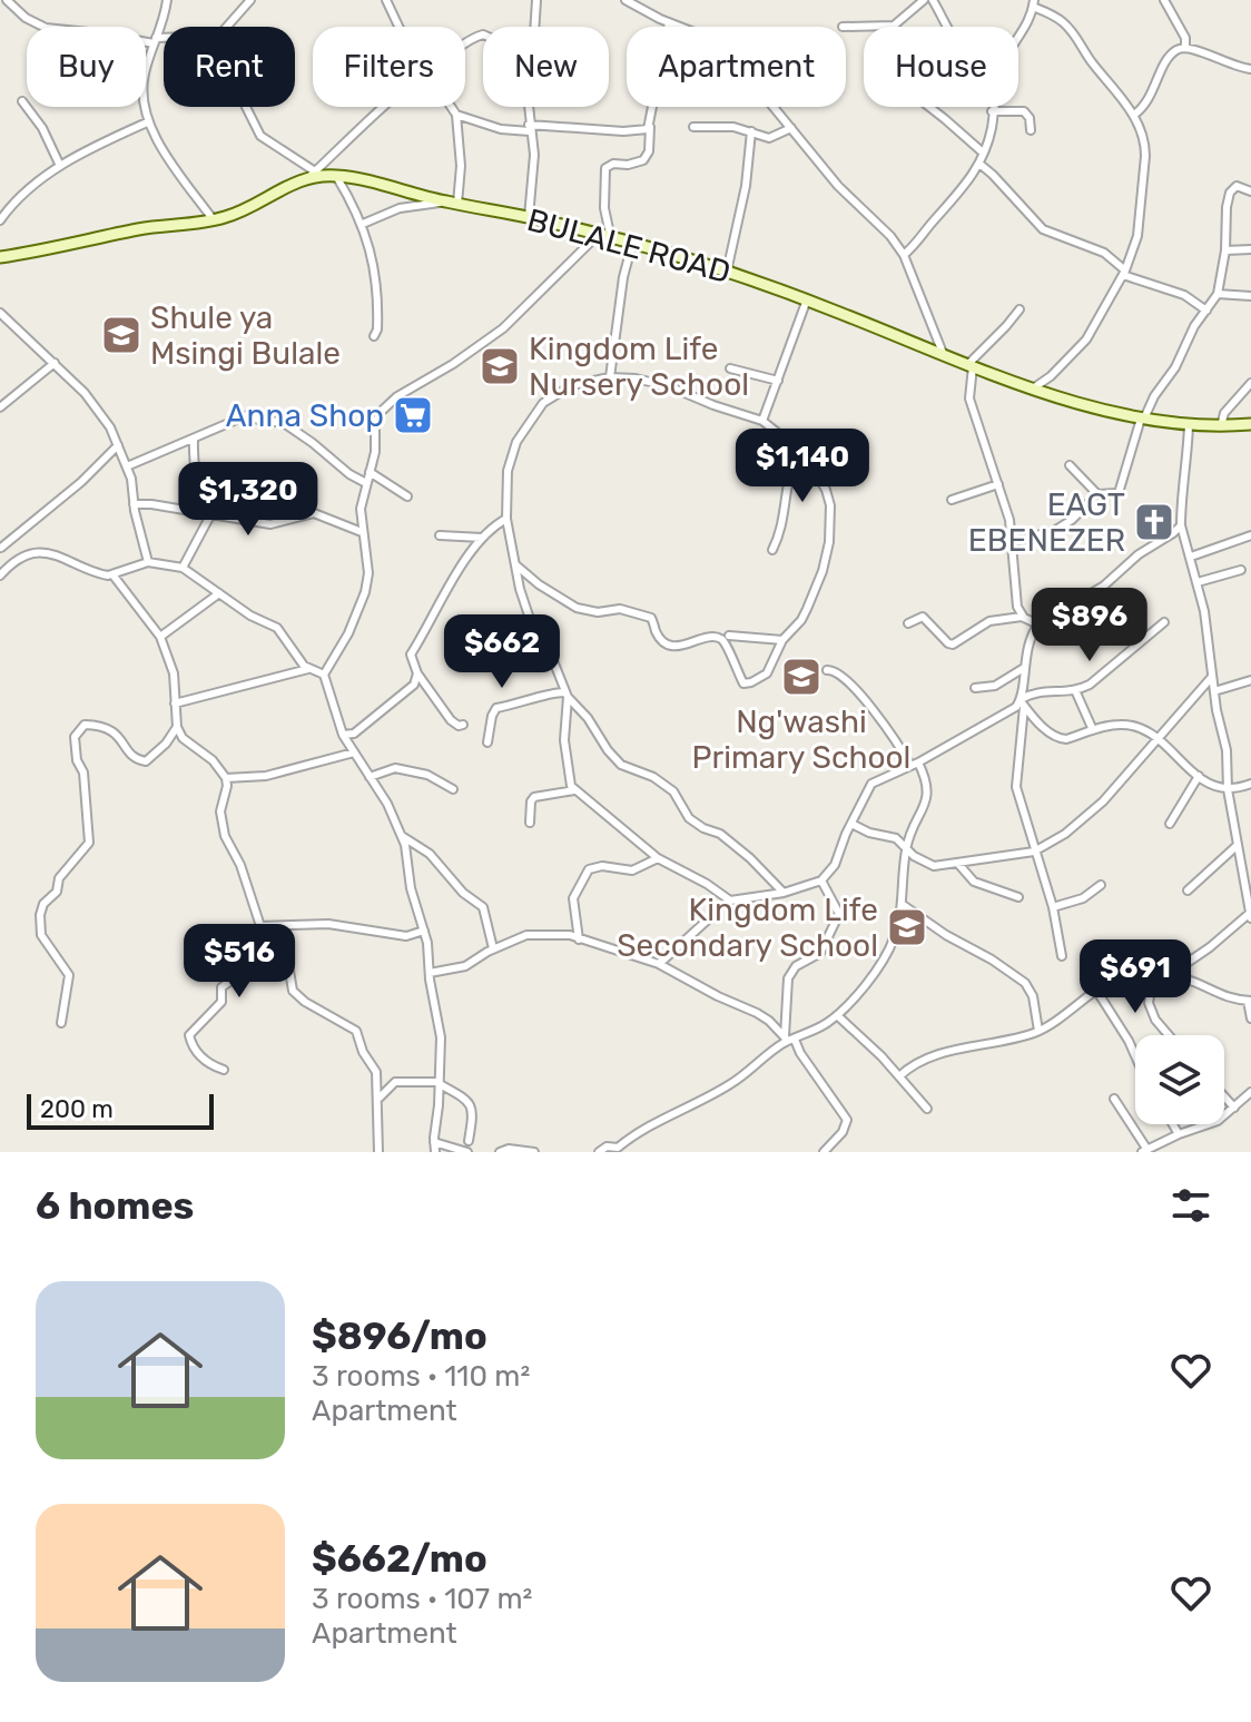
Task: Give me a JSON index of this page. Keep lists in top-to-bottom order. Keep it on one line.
{"streets":{"street":["BULALE ROAD"]},"places":{"school or university":["Shule ya Msingi Bulale","Kingdom Life Nursery School","Ng'washi Primary School","Kingdom Life Secondary School"],"supermarket":["Anna Shop"],"church":["EAGT EBENEZER"]},"scale_bar":"200 m","page":{"chip":["Buy","Rent","Filters","New","Apartment","House"],"price":["$1,140","$1,320","$896","$662","$516","$691"],"scale":"200 m","heading":"6 homes","list":[{"name":"$896/mo","note":"3 rooms · 110 m² · Apartment"},{"name":"$662/mo","note":"3 rooms · 107 m² · Apartment"}]}}
